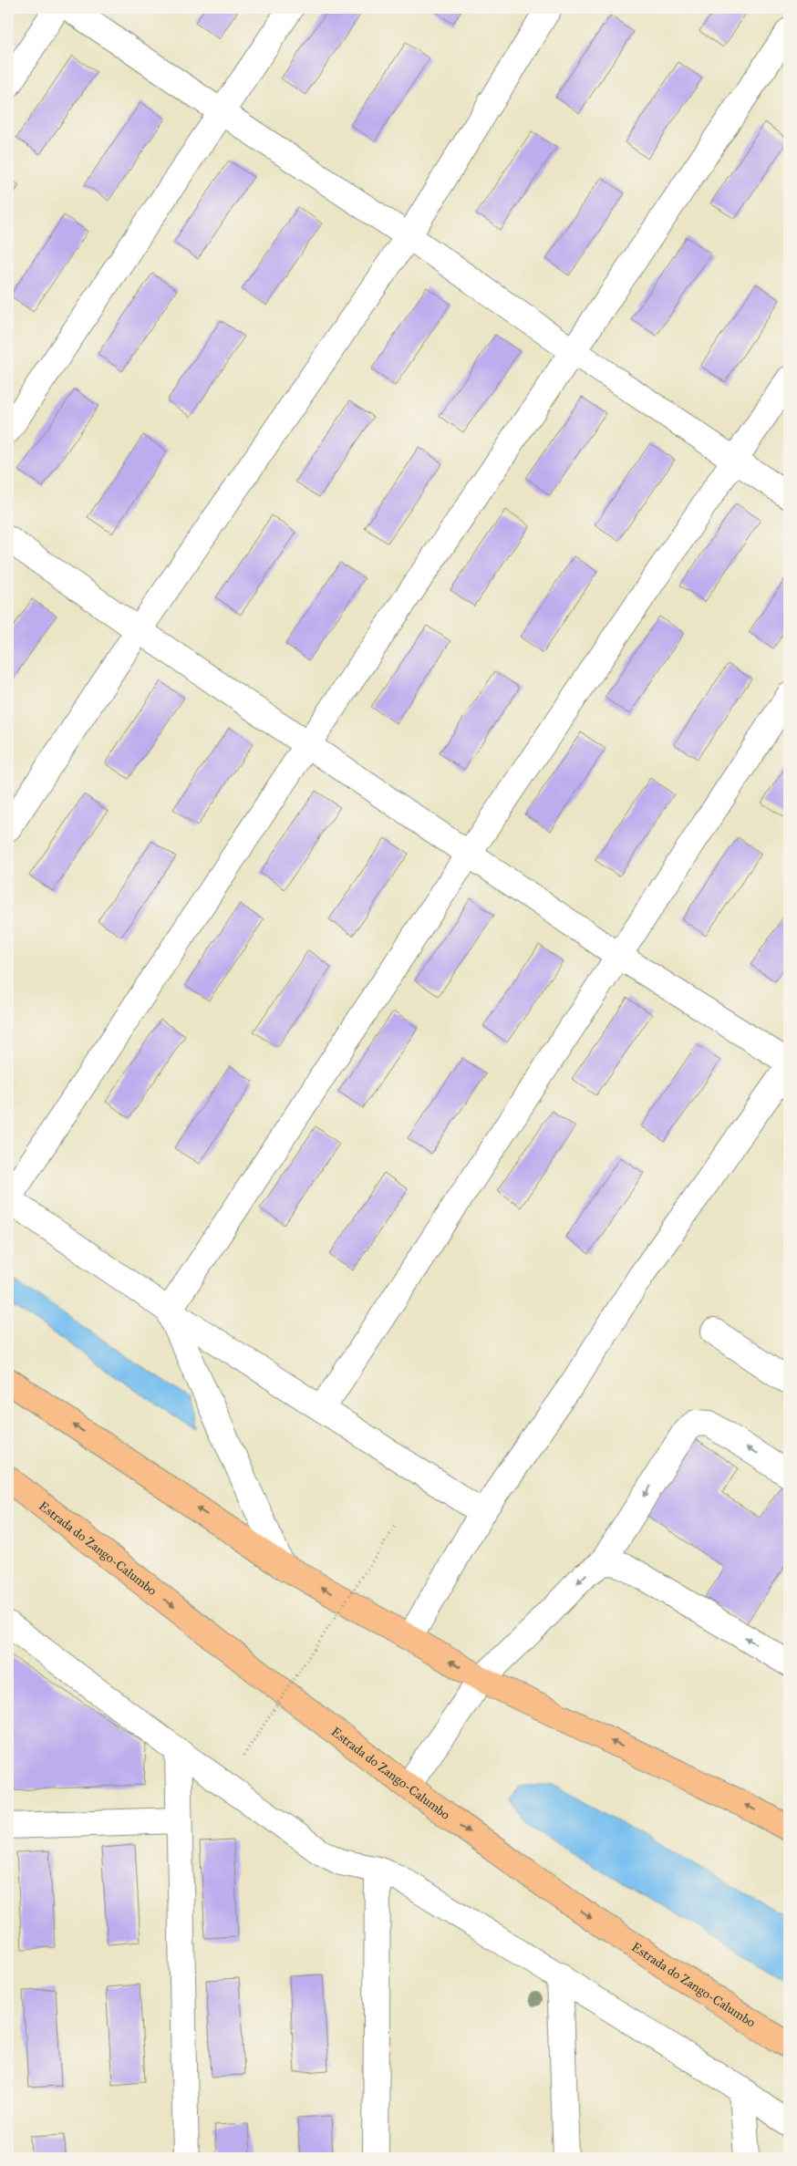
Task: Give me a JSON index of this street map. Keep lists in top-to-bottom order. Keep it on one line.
{"streets":{"main road":["Estrada do Zango-Calumbo"]}}
